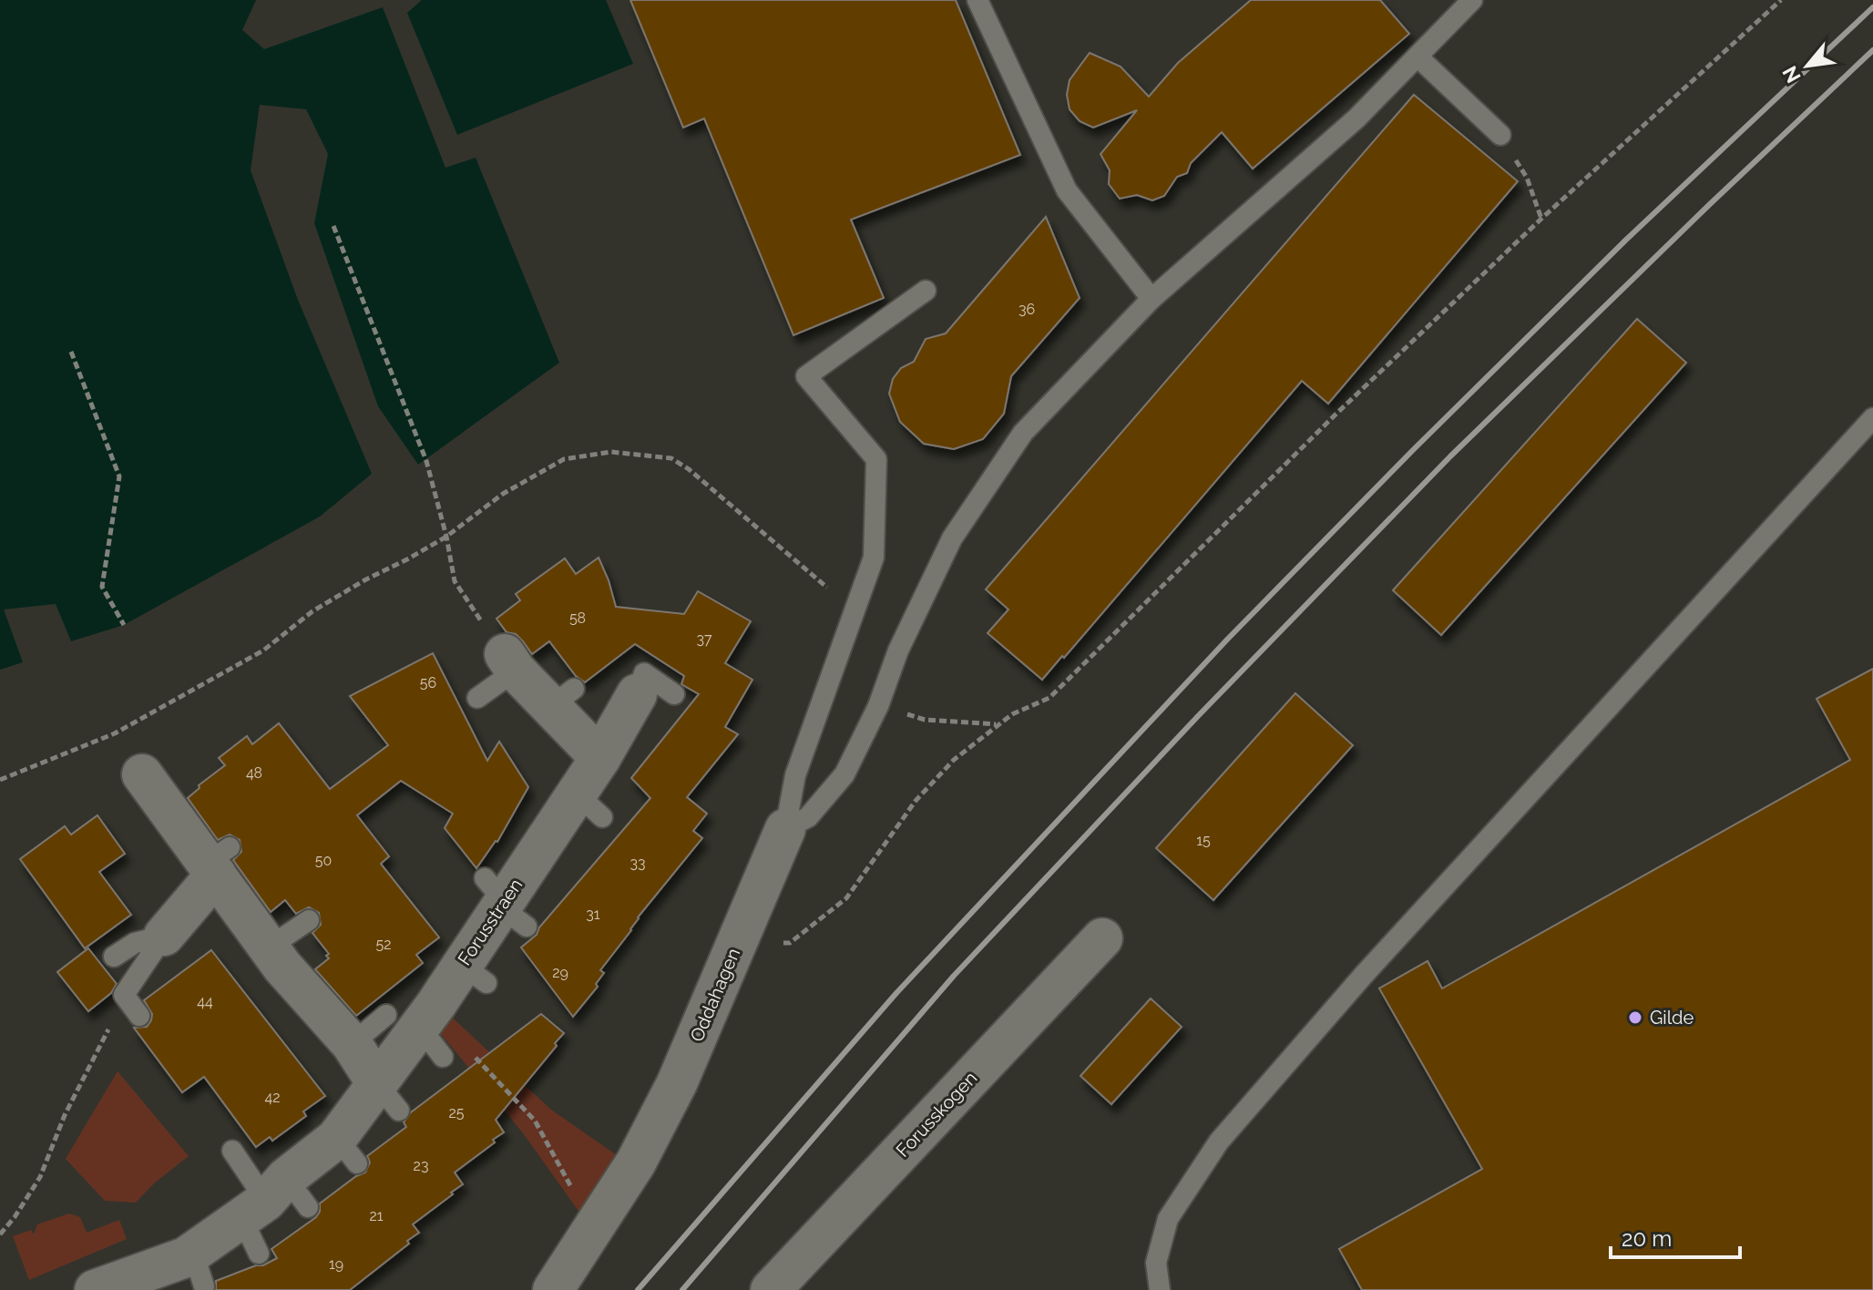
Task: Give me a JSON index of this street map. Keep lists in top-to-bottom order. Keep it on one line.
{"streets":{"street":["Forusstraen","Oddahagen","Forusskogen"]},"places":["Gilde"],"house_numbers":["36","58","37","56","48","15","50","33","31","52","29","44","42","25","23","21","19"],"scale_bar":"20 m","north":"bottom left"}
